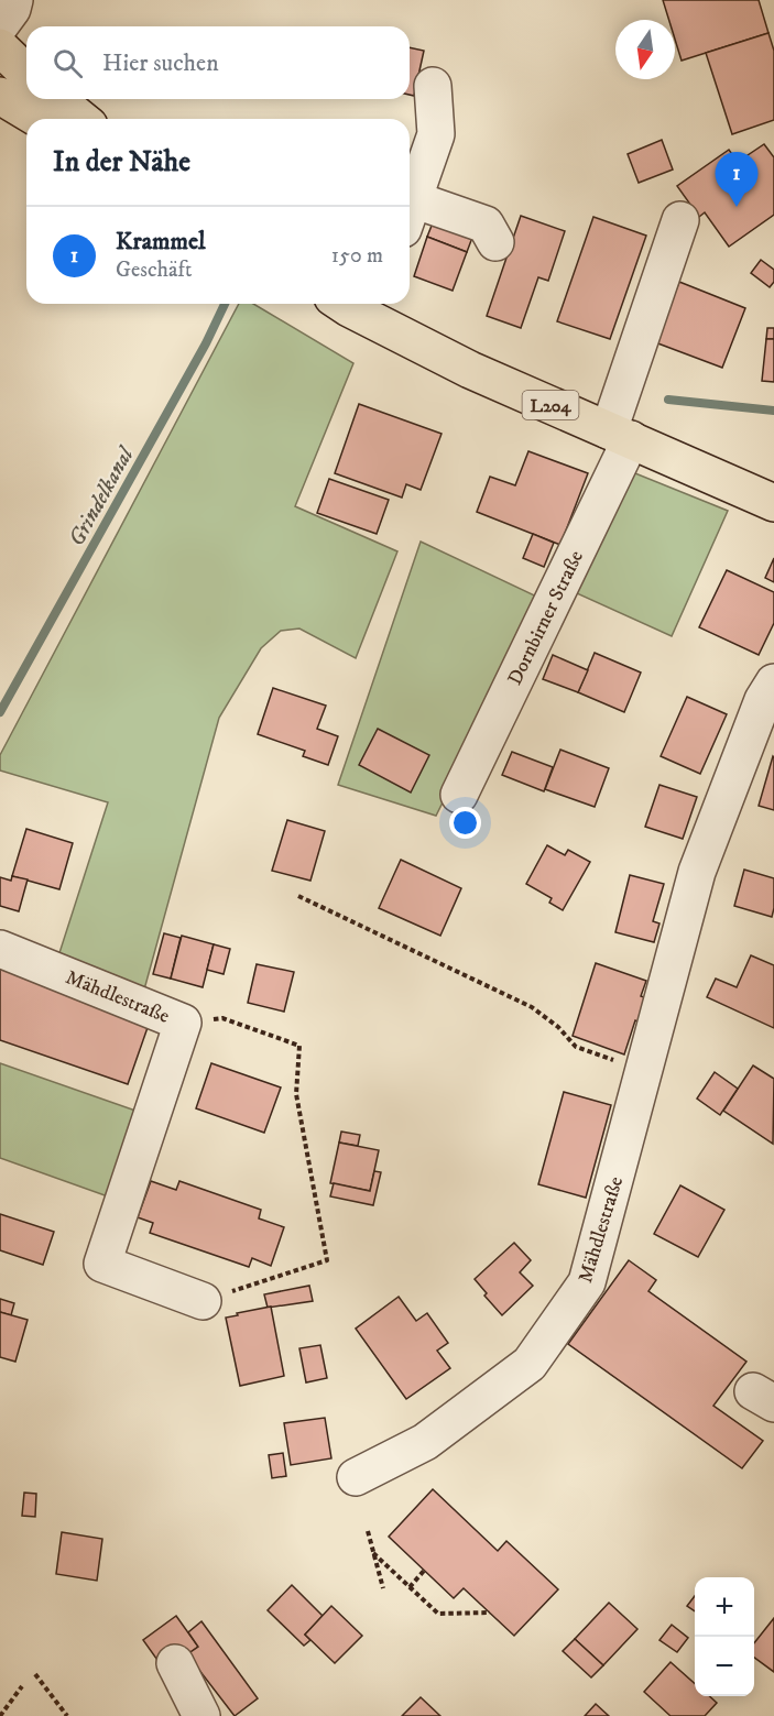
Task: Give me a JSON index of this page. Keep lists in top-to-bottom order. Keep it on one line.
{"streets":{"main road":["L204"],"street":["Dornbirner Straße","Mähdlestraße"]},"crossings":[["L204","Dornbirner Straße"]],"water":["Grindelkanal"],"north":"bottom","page":{"search":"Hier suchen","heading":"In der Nähe","pins":"1","list":[{"mark":"1","name":"Krammel","note":"Geschäft","value":"150 m"}],"map_buttons":["+","−"]}}
